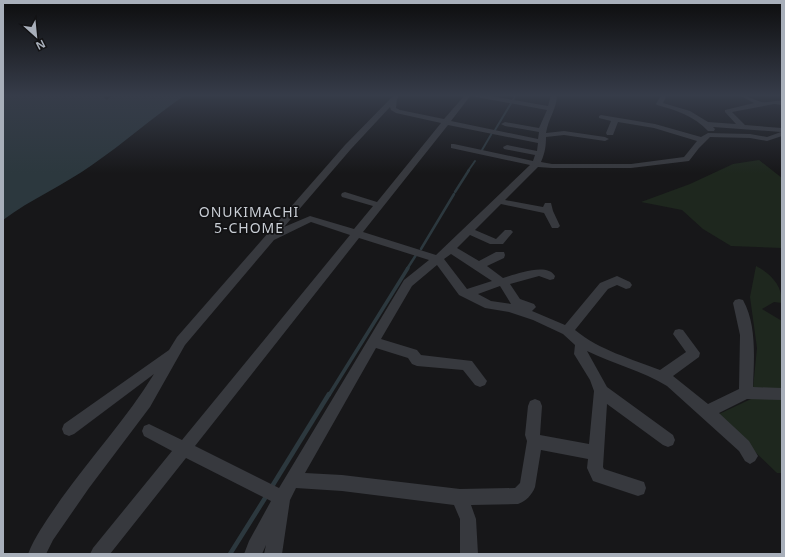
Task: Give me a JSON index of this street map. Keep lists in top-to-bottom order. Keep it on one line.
{"districts":["ONUKIMACHI 5-CHOME"],"north":"bottom right"}
